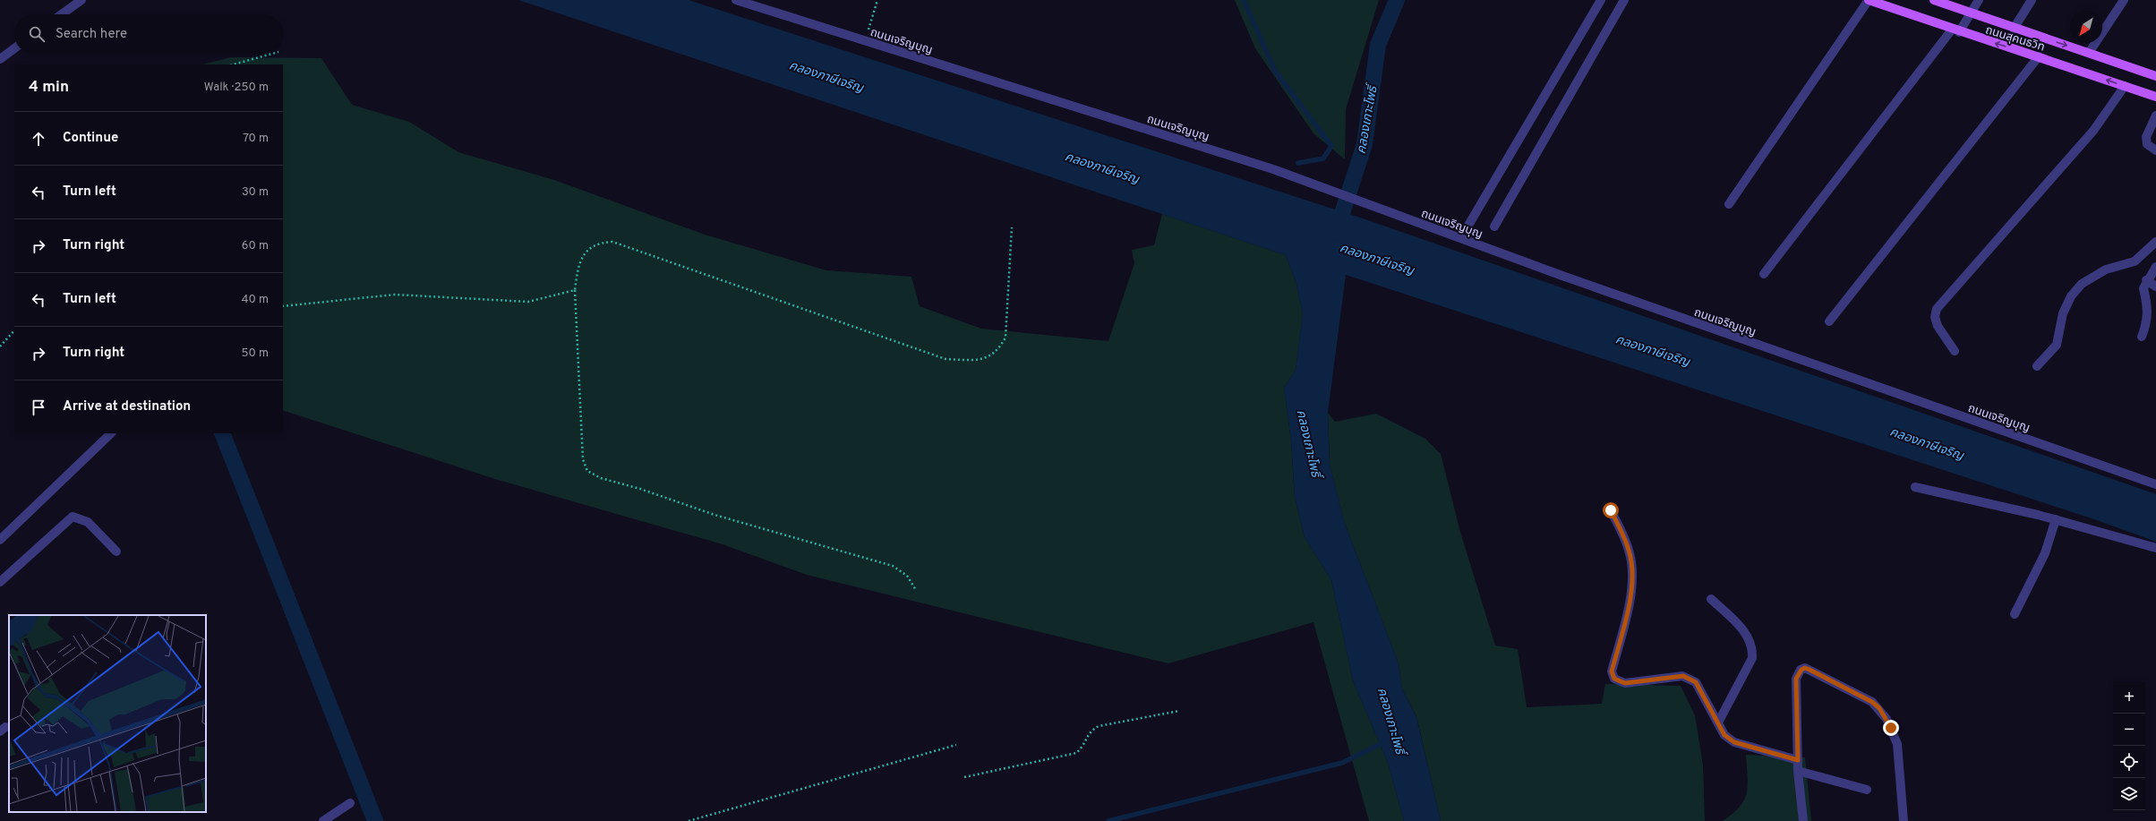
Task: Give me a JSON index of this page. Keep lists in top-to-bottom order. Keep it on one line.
{"streets":{"main road":["ถนนสุคนธวิท"],"street":["ถนนเจริญบุญ"]},"water":["คลองภาษีเจริญ","คลองเกาะโพธิ์"],"north":"bottom left","page":{"search":"Search here","heading":["4 min","Walk · 250 m"],"list":[["Continue","70 m"],["Turn left","30 m"],["Turn right","60 m"],["Turn left","40 m"],["Turn right","50 m"],"Arrive at destination"],"map_buttons":["+","−"]}}
